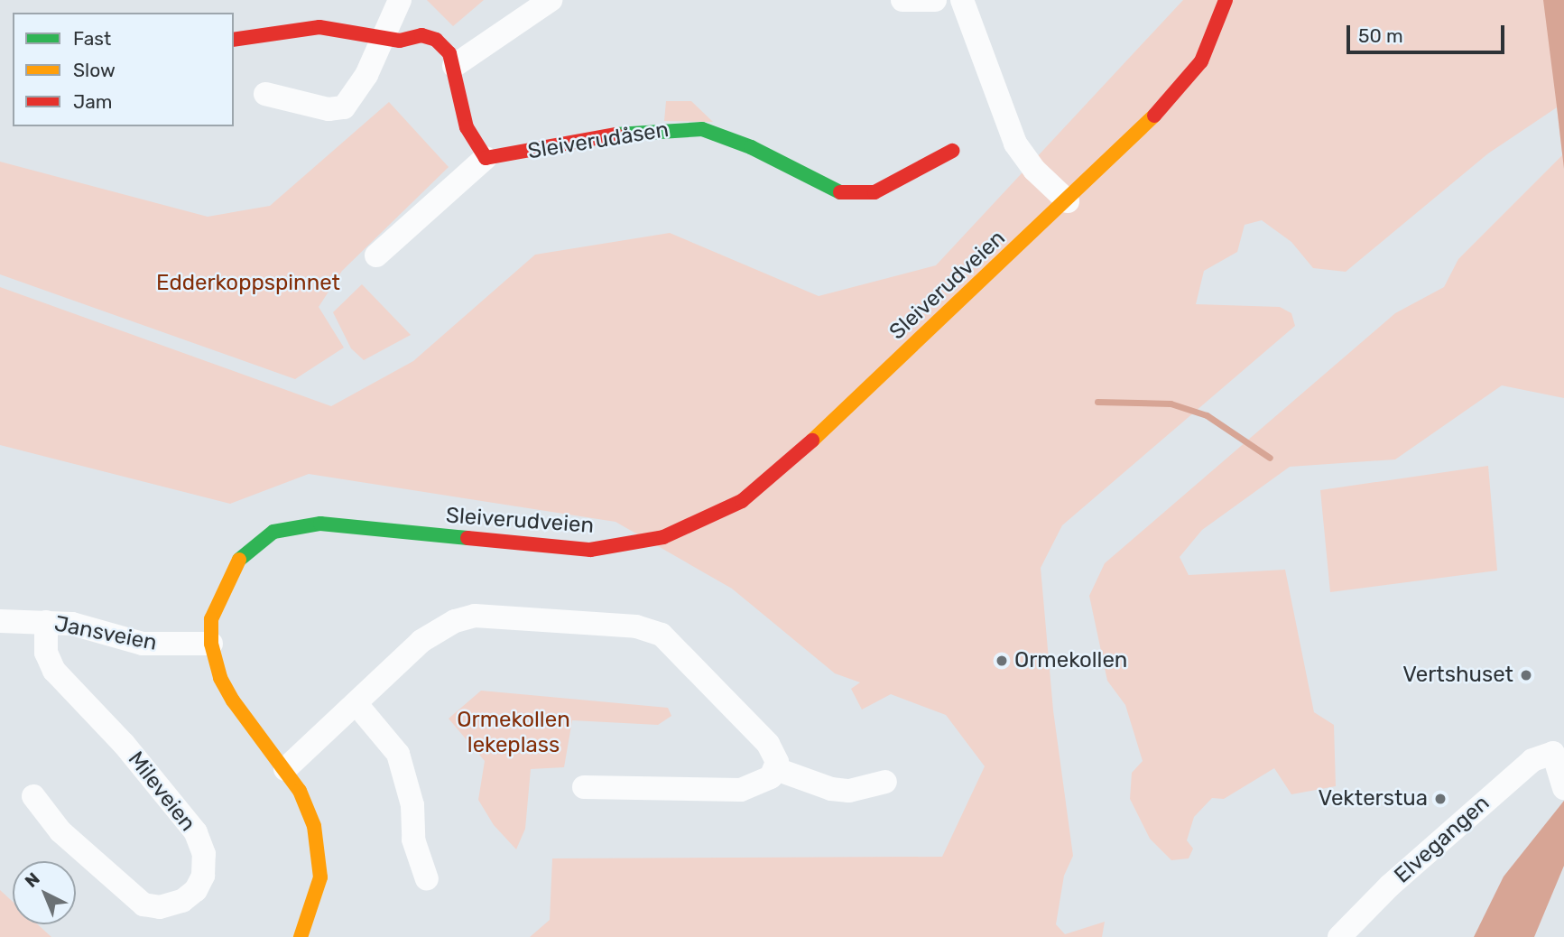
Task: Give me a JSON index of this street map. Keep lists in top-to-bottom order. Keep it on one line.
{"streets":{"street":["Sleiverudåsen","Sleiverudveien","Jansveien","Mileveien","Elvegangen"]},"crossings":[["Sleiverudveien","Jansveien"],["Jansveien","Mileveien"]],"parks":["Edderkoppspinnet","Ormekollen lekeplass"],"places":["Ormekollen","Vertshuset","Vekterstua"],"legend":["Fast","Slow","Jam"],"scale_bar":"50 m","north":"top left"}
